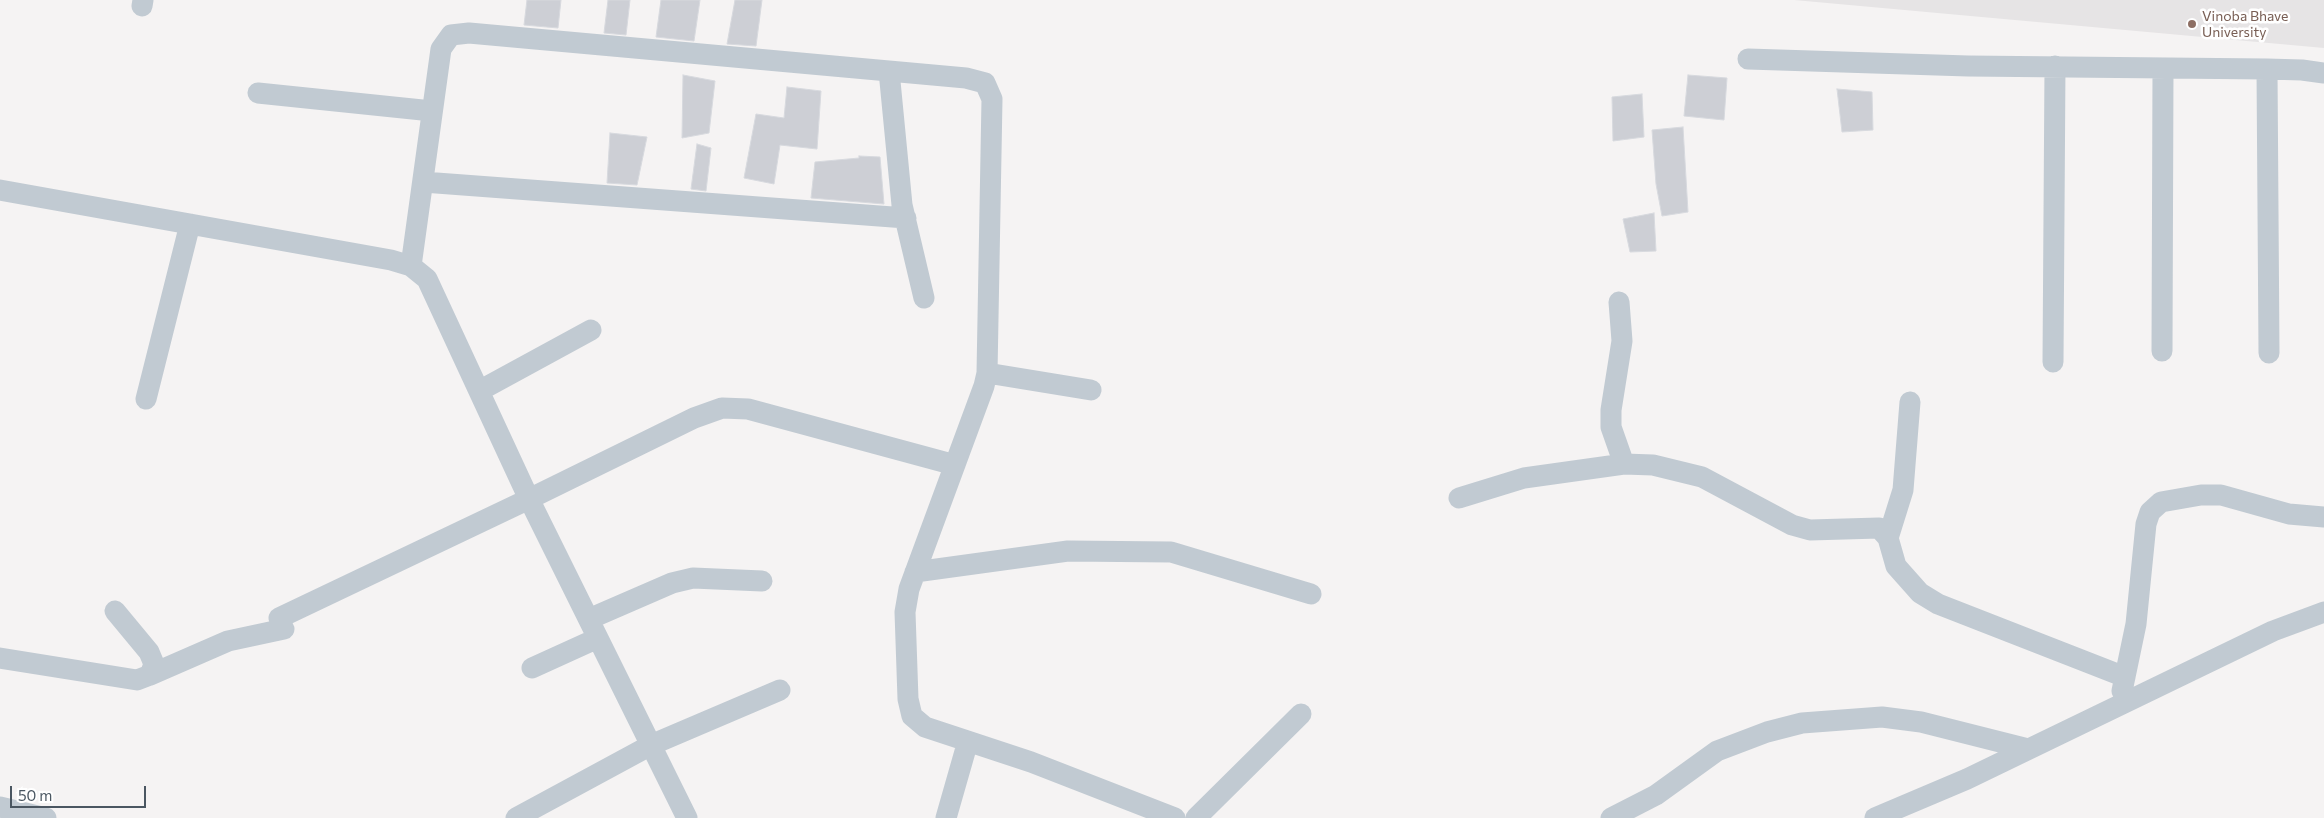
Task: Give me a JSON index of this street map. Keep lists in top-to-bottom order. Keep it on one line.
{"places":["Vinoba Bhave University"],"scale_bar":"50 m"}
